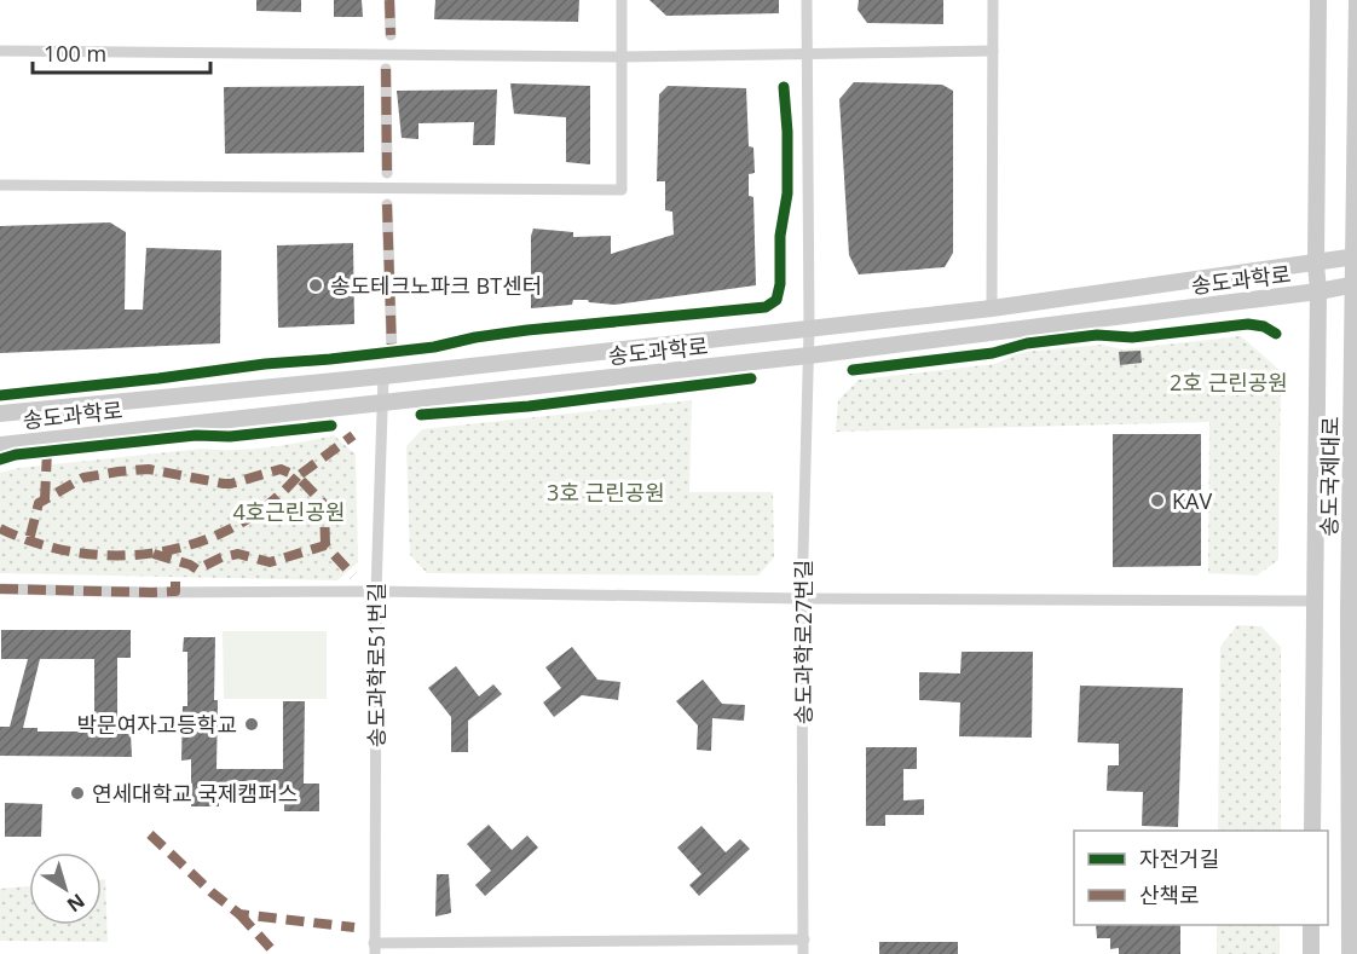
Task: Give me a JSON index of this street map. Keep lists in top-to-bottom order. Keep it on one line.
{"streets":{"main road":["송도과학로","송도국제대로"],"street":["송도과학로27번길","송도과학로51번길"]},"crossings":[["송도과학로","송도국제대로"],["송도과학로","송도과학로27번길"],["송도과학로","송도과학로51번길"]],"parks":["2호 근린공원","3호 근린공원","4호근린공원"],"places":["송도테크노파크 BT센터","KAV","박문여자고등학교","연세대학교 국제캠퍼스"],"legend":["자전거길","산책로"],"scale_bar":"100 m","north":"bottom right"}
